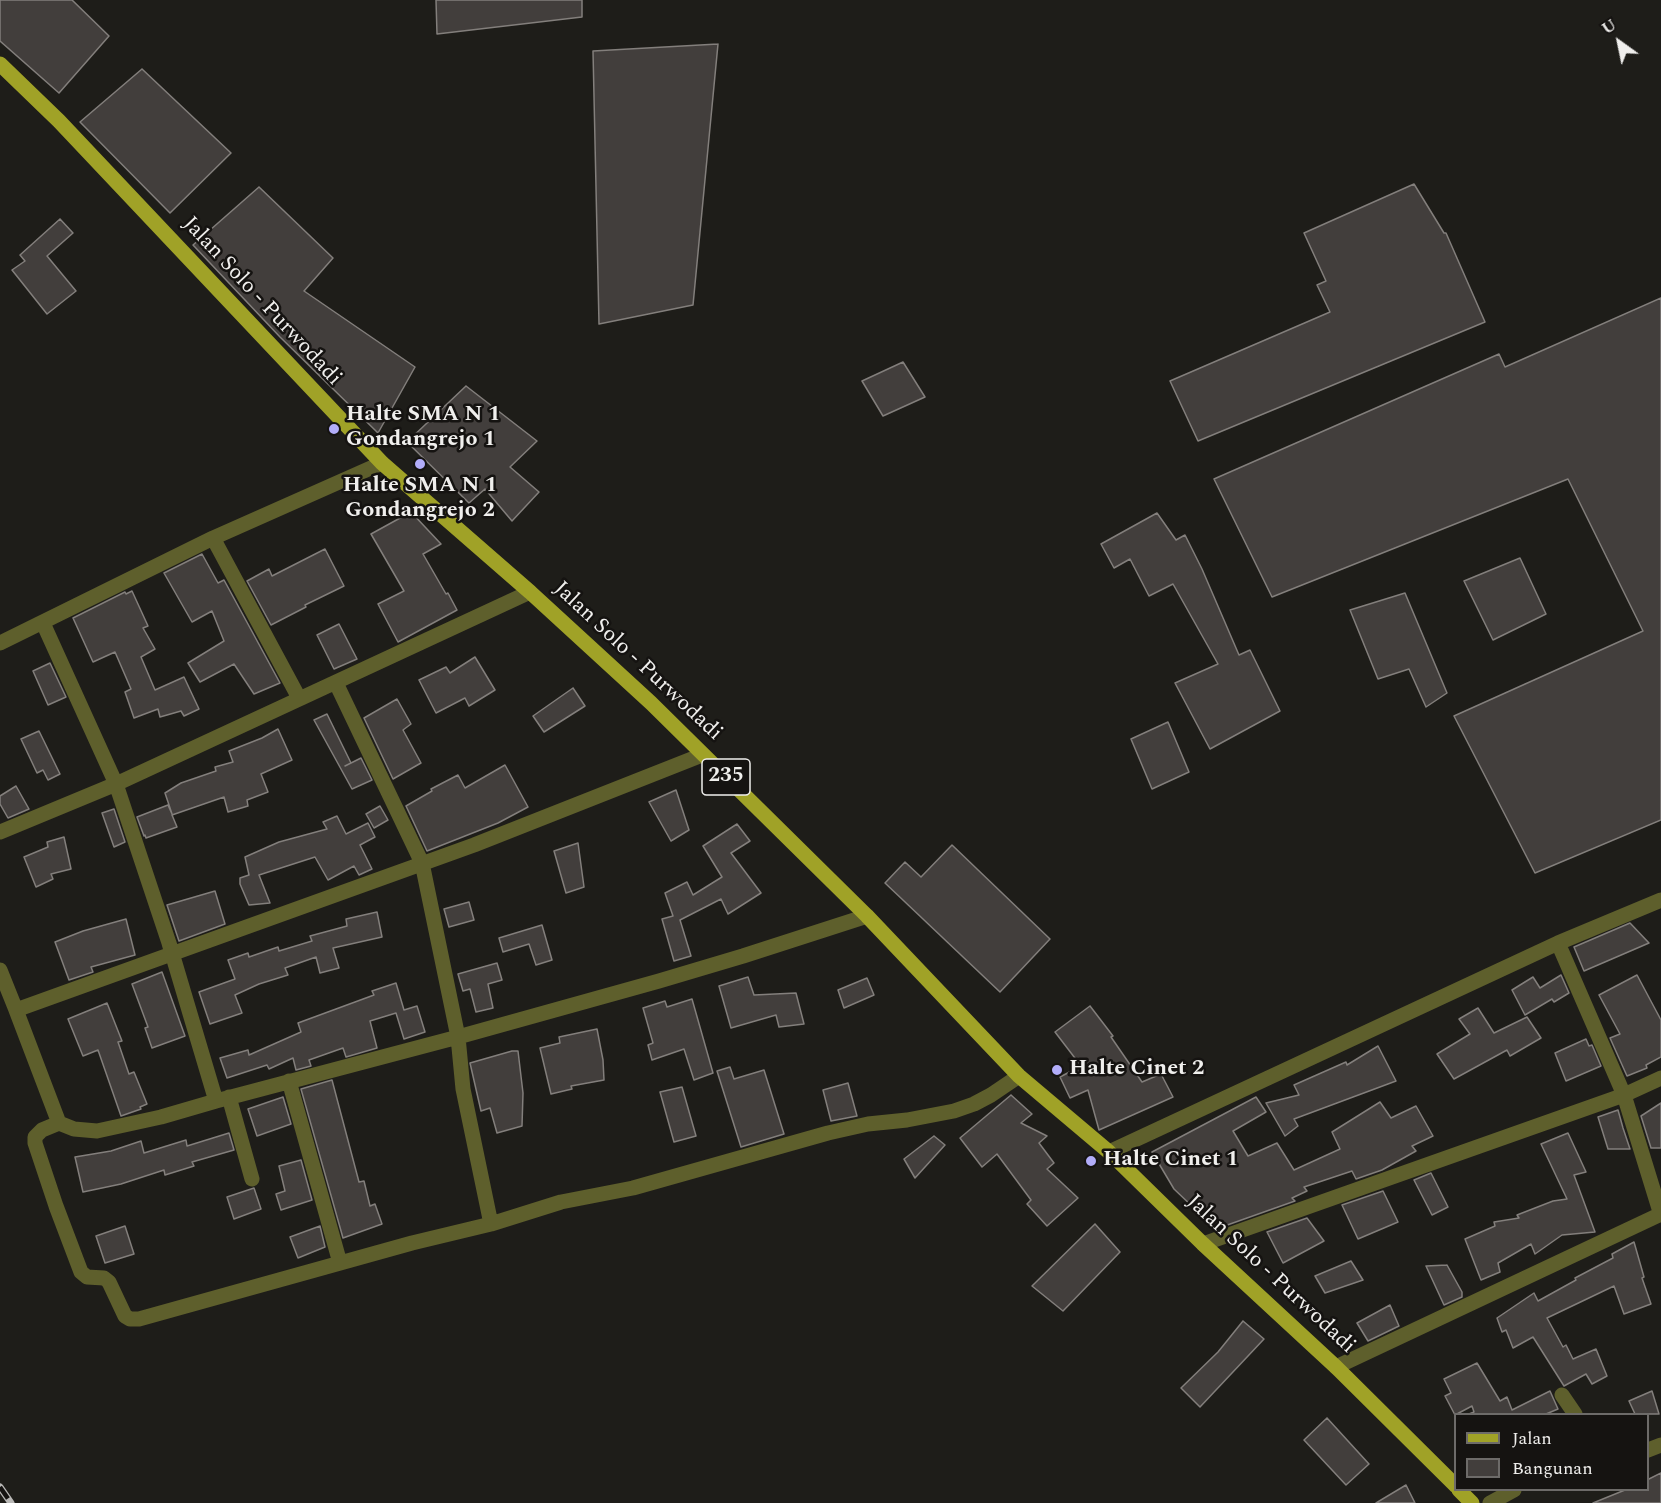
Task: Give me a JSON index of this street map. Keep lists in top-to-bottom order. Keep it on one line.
{"streets":{"main road":["Jalan Solo - Purwodadi","235"]},"places":["Halte SMA N 1 Gondangrejo 1","Halte SMA N 1 Gondangrejo 2","Halte Cinet 2","Halte Cinet 1"],"legend":["Jalan","Bangunan"],"north":"top left"}
